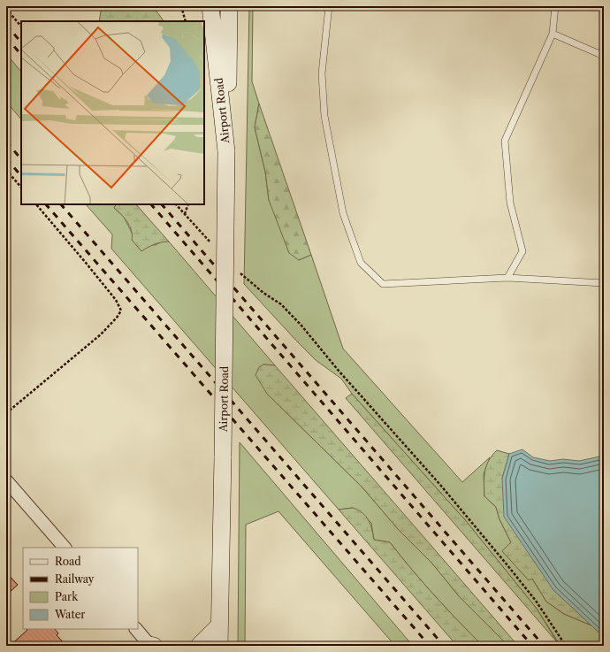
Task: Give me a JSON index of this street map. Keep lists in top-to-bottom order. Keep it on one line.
{"streets":{"main road":["Airport Road"]},"legend":["Road","Railway","Park","Water"]}
